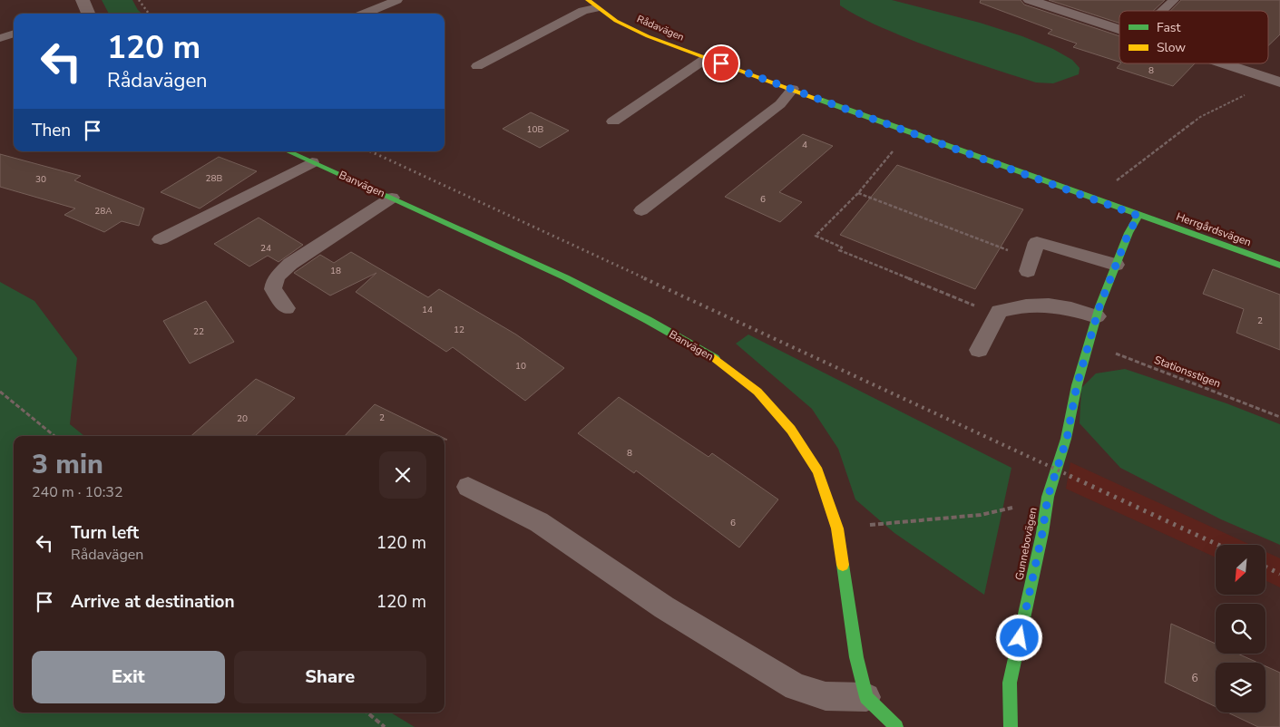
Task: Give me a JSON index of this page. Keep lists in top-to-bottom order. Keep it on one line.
{"streets":{"street":["Rådavägen","Banvägen","Herrgårdsvägen","Gunnebovägen"],"path":["Stationsstigen"]},"crossings":[["Rådavägen","Herrgårdsvägen"],["Rådavägen","Gunnebovägen"],["Herrgårdsvägen","Gunnebovägen"],["Stationsstigen","Gunnebovägen"]],"house_numbers":["8","10B","4","28B","30","6","28A","24","18","14","2","12","22","10","2","20","8","6","6"],"legend":["Fast","Slow"],"north":"bottom left","page":{"turn":["120 m","Rådavägen"],"then":"Then","heading":["3 min","240 m · 10:32"],"list":[{"name":"Turn left","note":"Rådavägen","value":"120 m"},{"name":"Arrive at destination","value":"120 m"}],"buttons":["Exit","Share"]}}
